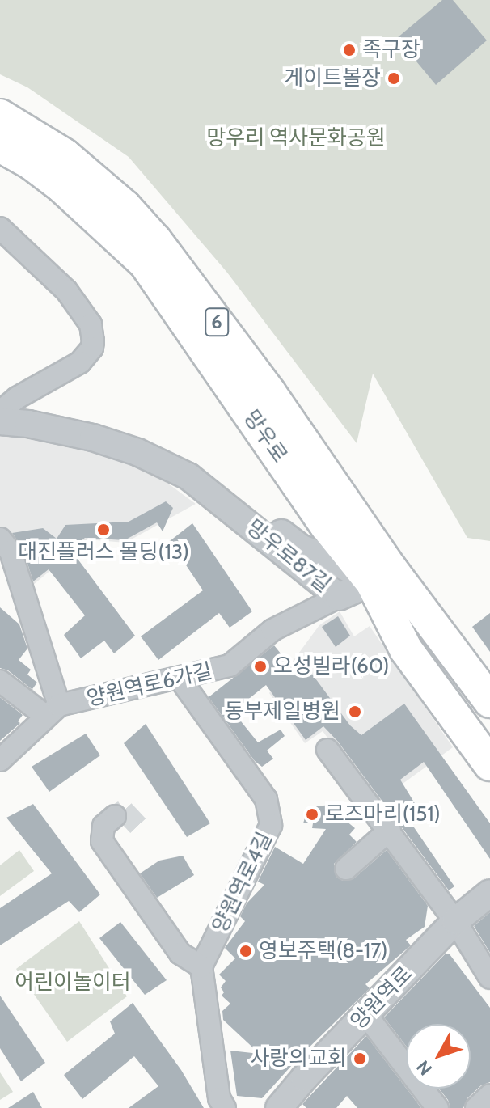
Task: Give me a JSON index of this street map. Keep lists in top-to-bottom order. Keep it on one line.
{"streets":{"main road":["6","망우로"],"street":["망우로87길","양원역로6가길","양원역로4길","양원역로"]},"crossings":[["망우로","망우로87길"],["망우로87길","양원역로6가길"],["양원역로6가길","양원역로4길"]],"parks":["망우리 역사문화공원","어린이놀이터"],"places":["족구장","게이트볼장","대진플러스 몰딩(13)","오성빌라(60)","동부제일병원","로즈마리(151)","영보주택(8-17)","사랑의교회"],"north":"bottom left"}
